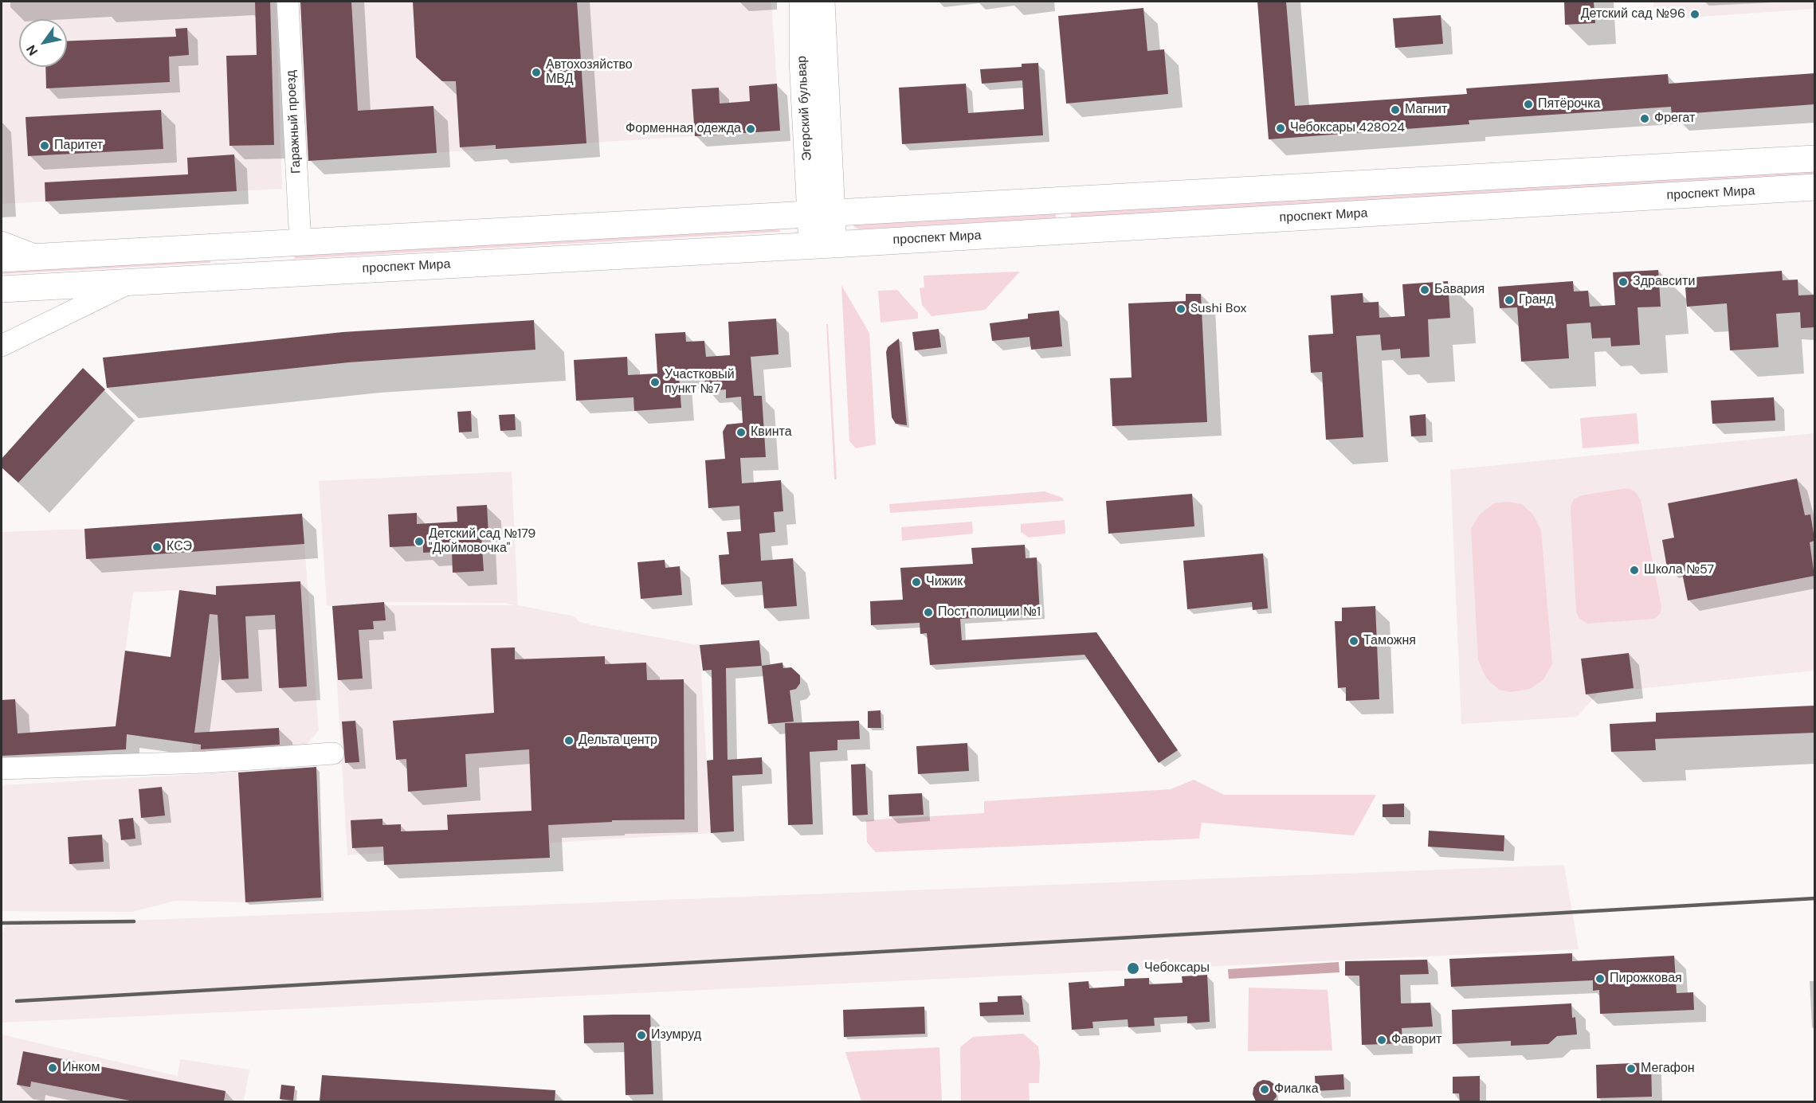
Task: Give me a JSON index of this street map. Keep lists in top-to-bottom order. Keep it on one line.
{"streets":{"main road":["Эгерский бульвар","проспект Мира"],"street":["Гаражный проезд"]},"crossings":[["Эгерский бульвар","проспект Мира"]],"places":["Детский сад №96","Автохозяйство МВД","Пятёрочка","Магнит","Фрегат","Чебоксары 428024","Форменная одежда","Паритет","Здравсити","Бавария","Гранд","Sushi Box","Участковый пункт №7","Квинта","Детский сад №179 \"Дюймовочка\"","КСЭ","Школа №57","Чижик","Пост полиции №1","Таможня","Дельта центр","Чебоксары","Пирожковая","Изумруд","Фаворит","Инком","Мегафон","Фиалка"],"north":"bottom left"}
